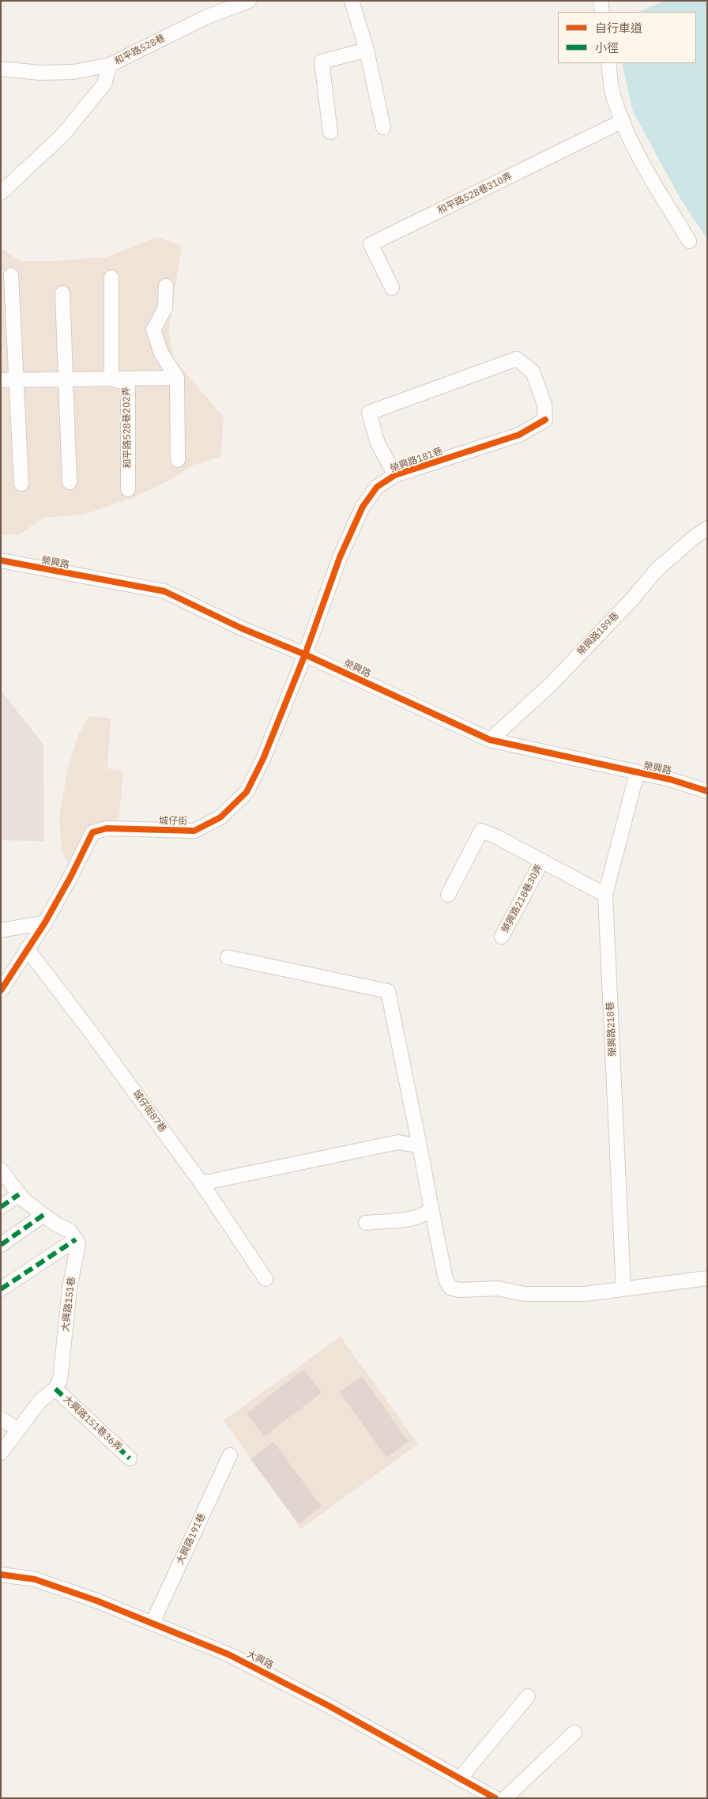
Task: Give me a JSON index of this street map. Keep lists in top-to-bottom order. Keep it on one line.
{"streets":{"street":["和平路528巷","和平路528巷310弄","和平路528巷202弄","榮興路181巷","榮興路","榮興路189巷","城仔街","榮興路218巷30弄","榮興路218巷","城仔街87巷","大興路151巷","大興路151巷36弄","大興路191巷","大興路"]},"crossings":[["榮興路181巷","榮興路"],["榮興路181巷","城仔街"],["榮興路","榮興路189巷"],["榮興路","城仔街"],["榮興路","榮興路218巷"],["城仔街","城仔街87巷"],["榮興路218巷30弄","榮興路218巷"],["大興路151巷","大興路151巷36弄"],["大興路191巷","大興路"]],"legend":["自行車道","小徑"]}
